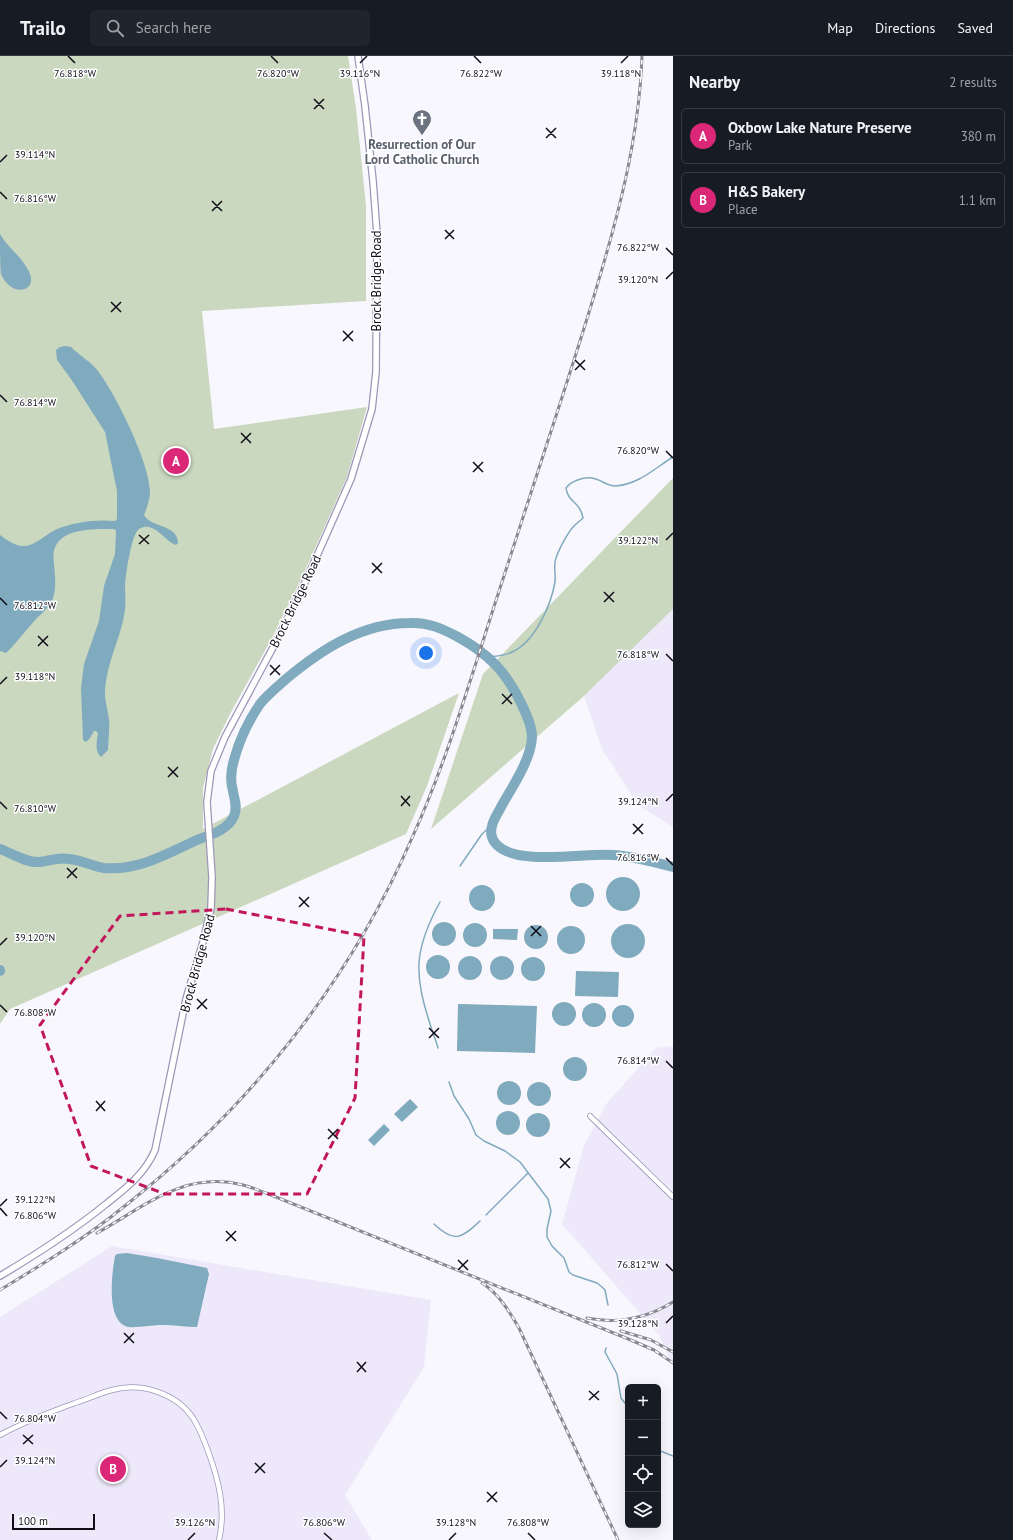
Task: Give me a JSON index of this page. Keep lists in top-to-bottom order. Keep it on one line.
{"streets":{"street":["Brock Bridge Road"]},"places":{"church":["Resurrection of Our Lord Catholic Church"]},"scale_bar":"100 m","page":{"header":"Trailo","search":"Search here","nav":["Map","Directions","Saved"],"heading":["Nearby","2 results"],"list":[{"mark":"A","name":"Oxbow Lake Nature Preserve","note":"Park","value":"380 m"},{"mark":"B","name":"H&S Bakery","note":"Place","value":"1.1 km"}],"pins":["A","B"],"map_buttons":["+","−"],"scale":"100 m"},"coordinates":["76.818°W","76.820°W","39.116°N","76.822°W","39.118°N","39.114°N","76.816°W","39.120°N","76.814°W","39.122°N","76.812°W","39.124°N","76.810°W","76.808°W","76.806°W","39.128°N","76.804°W","39.126°N"]}
